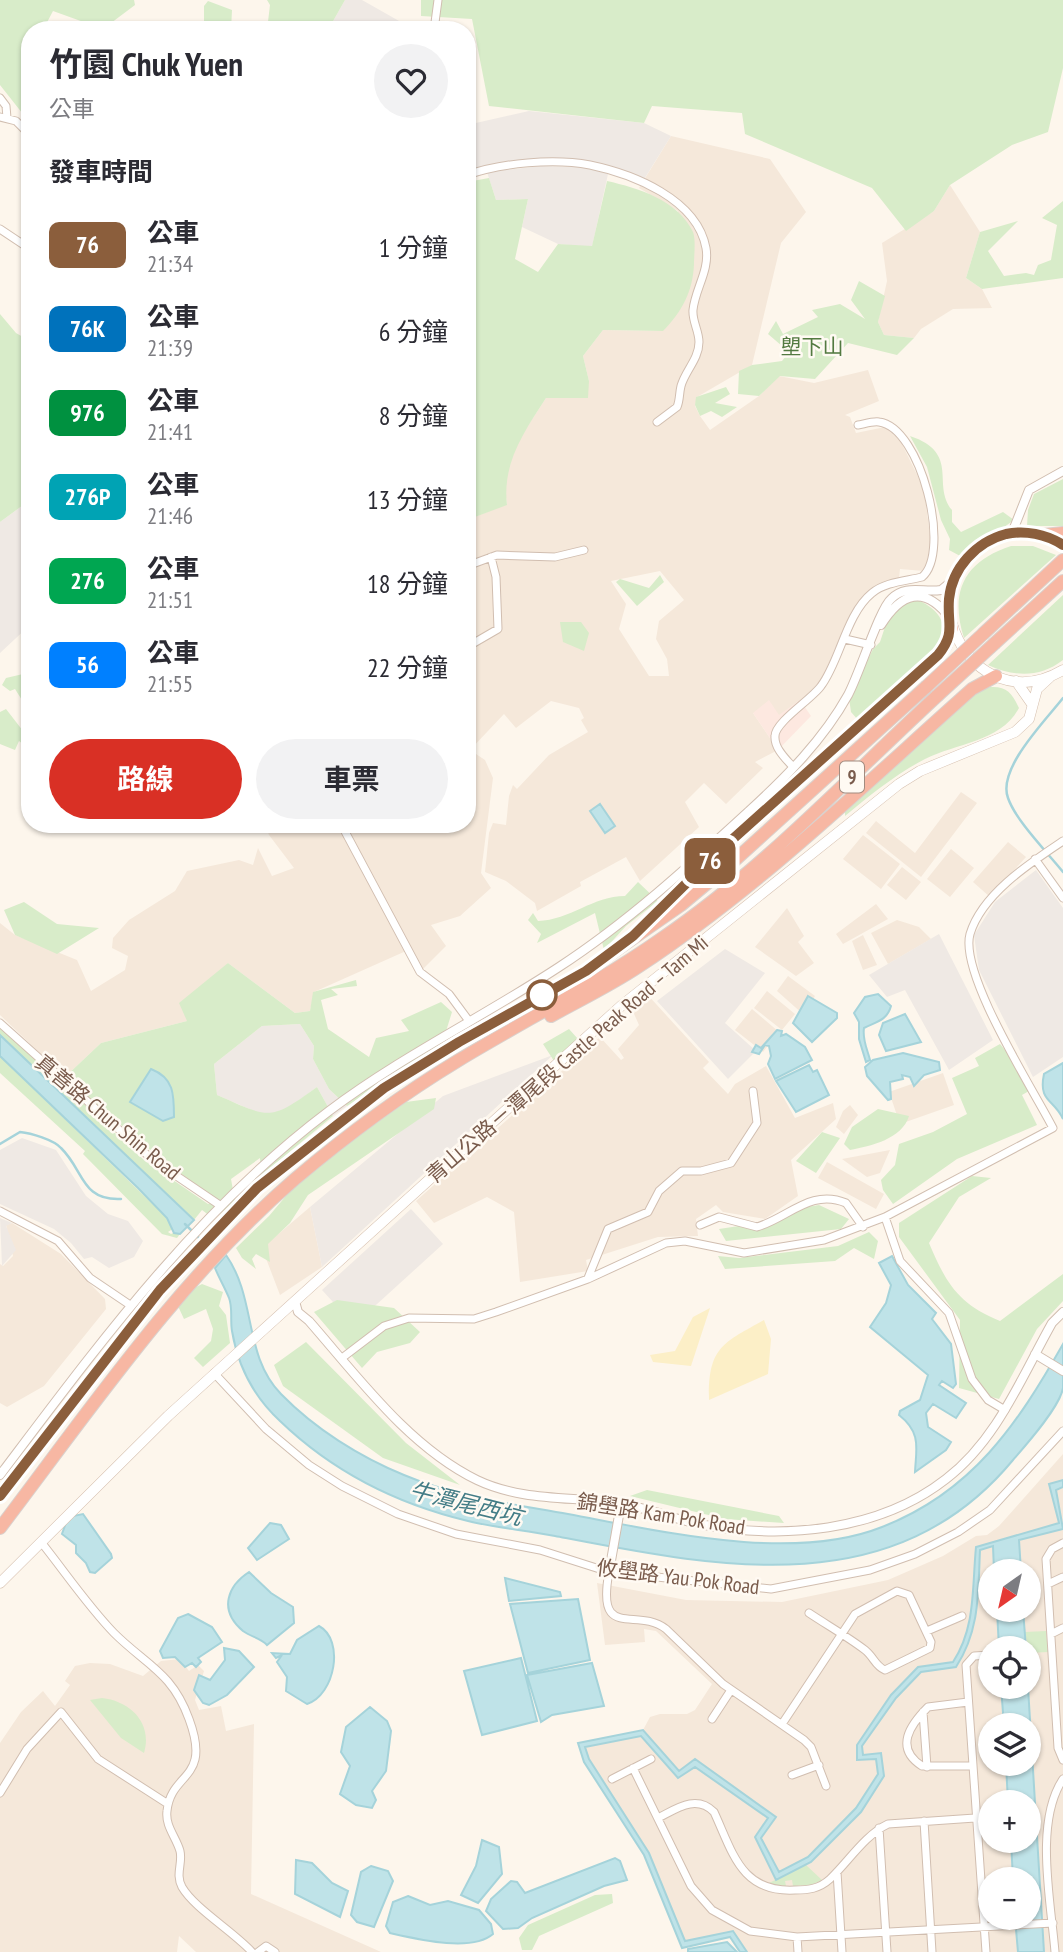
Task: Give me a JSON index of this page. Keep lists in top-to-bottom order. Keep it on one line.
{"streets":{"highway":["9"],"main road":["青山公路－潭尾段 Castle Peak Road – Tam Mi"],"street":["真善路 Chun Shin Road","錦壆路 Kam Pok Road","攸壆路 Yau Pok Road"]},"crossings":[["青山公路－潭尾段 Castle Peak Road – Tam Mi","錦壆路 Kam Pok Road"],["青山公路－潭尾段 Castle Peak Road – Tam Mi","攸壆路 Yau Pok Road"]],"water":["牛潭尾西坑"],"parks":["塱下山"],"lines":["bus line 76"],"north":"bottom left","page":{"on_map":"76","heading":[["竹園 Chuk Yuen","公車"],"發車時間"],"list":[{"mark":"76","name":"公車","note":"21:34","value":"1 分鐘"},{"mark":"76K","name":"公車","note":"21:39","value":"6 分鐘"},{"mark":"976","name":"公車","note":"21:41","value":"8 分鐘"},{"mark":"276P","name":"公車","note":"21:46","value":"13 分鐘"},{"mark":"276","name":"公車","note":"21:51","value":"18 分鐘"},{"mark":"56","name":"公車","note":"21:55","value":"22 分鐘"}],"buttons":["路線","車票"],"map_buttons":["+","−"]}}
